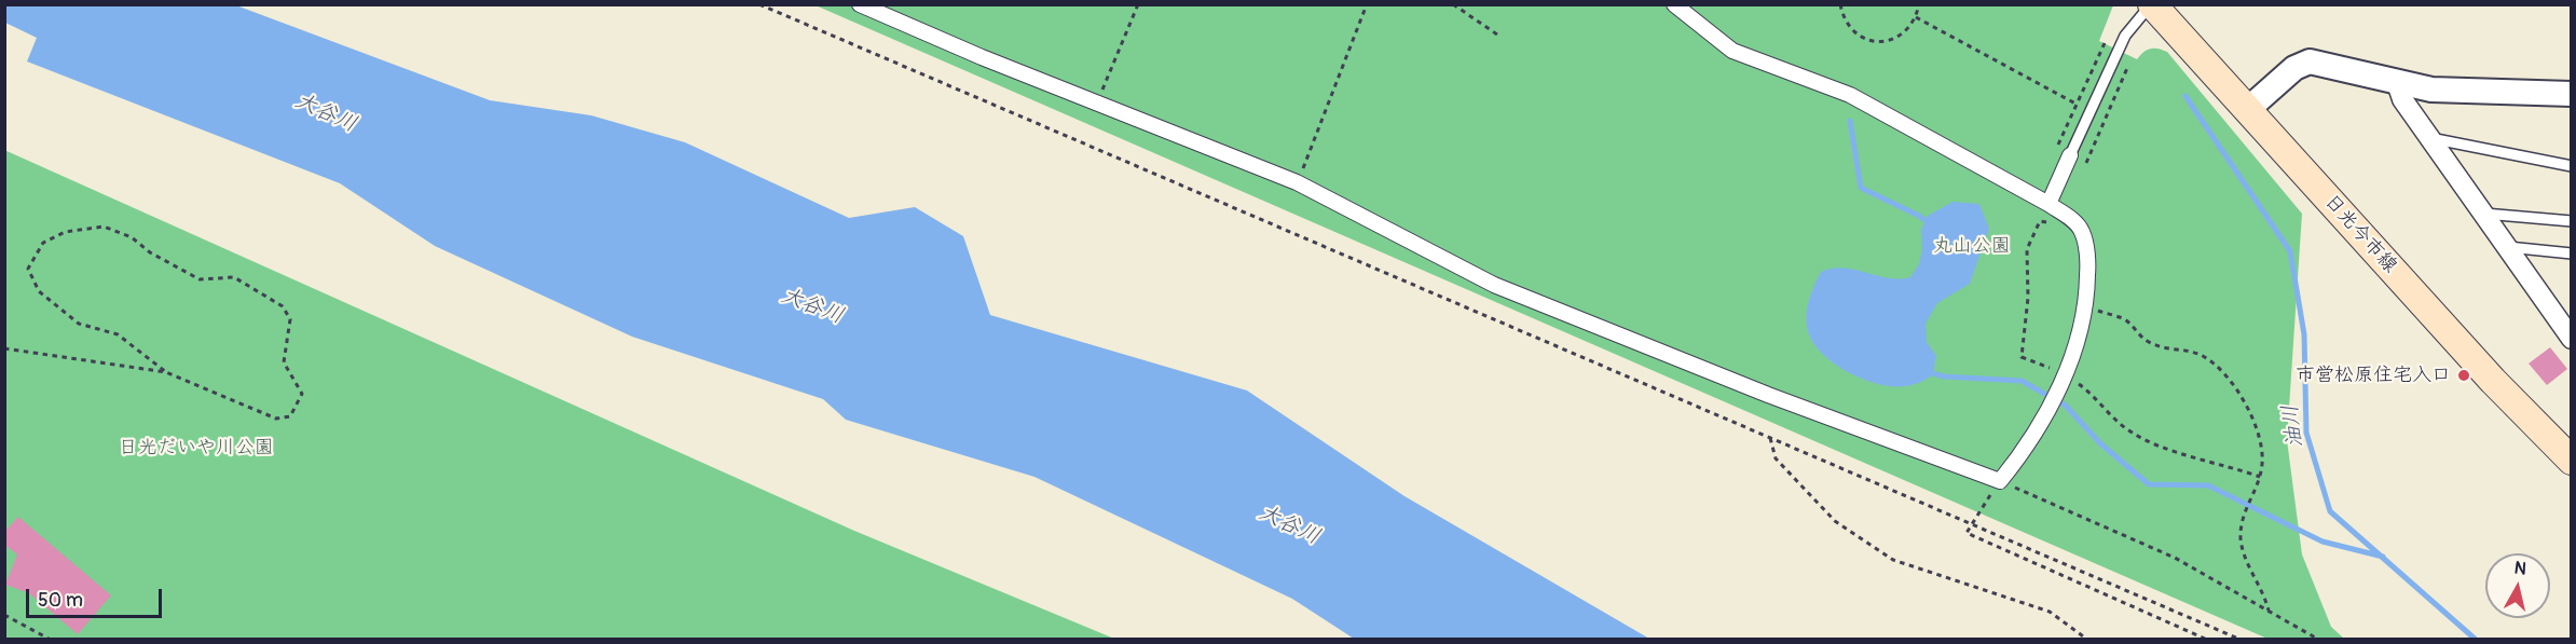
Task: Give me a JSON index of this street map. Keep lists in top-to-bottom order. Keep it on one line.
{"streets":{"main road":["日光今市線"]},"water":["大谷川","油川"],"parks":["丸山公園","日光だいや川公園"],"places":["市営松原住宅入口"],"scale_bar":"50 m","north":"top"}
